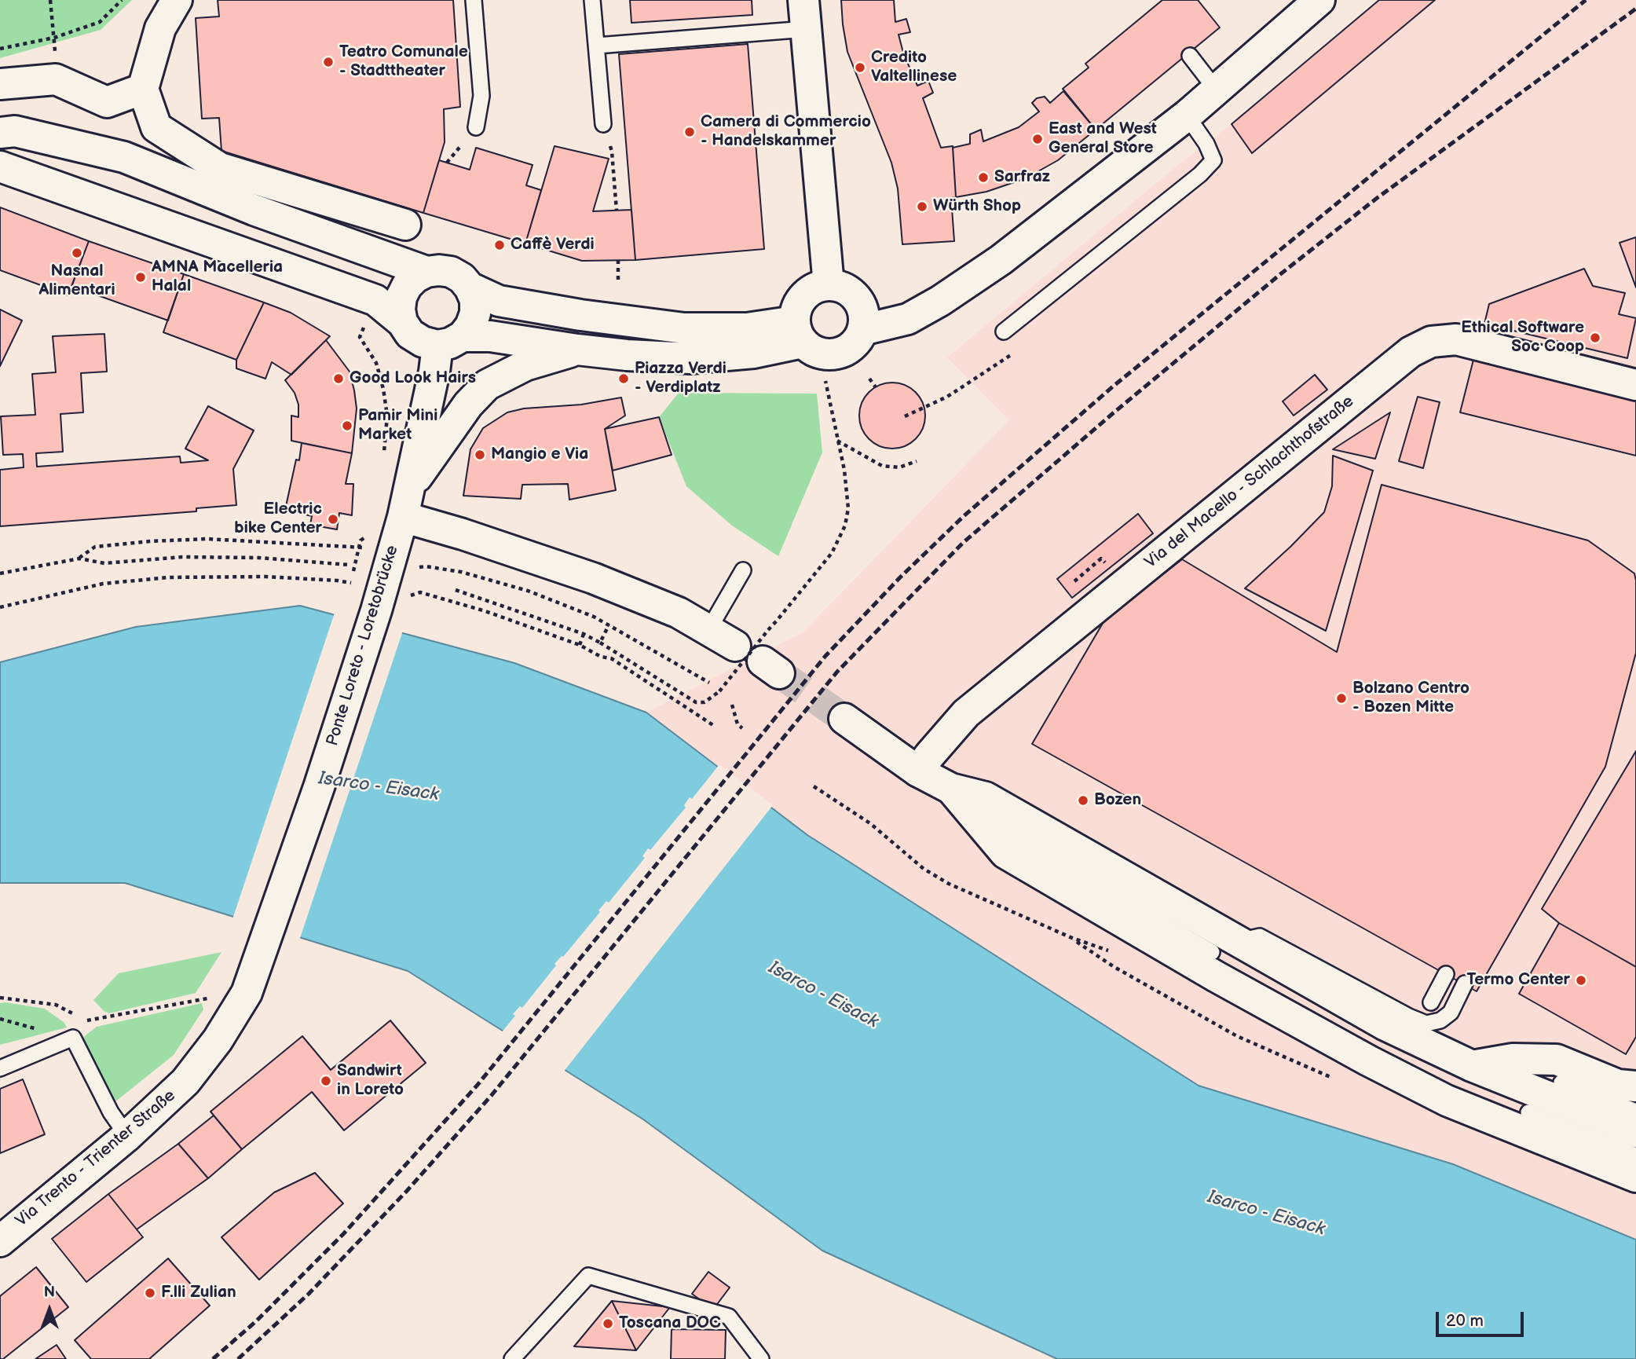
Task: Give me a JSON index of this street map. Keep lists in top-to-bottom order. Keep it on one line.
{"streets":{"street":["Via del Macello - Schlachthofstraße","Ponte Loreto - Loretobrücke","Via Trento - Trienter Straße"]},"crossings":[["Ponte Loreto - Loretobrücke","Via Trento - Trienter Straße"]],"water":["Isarco - Eisack"],"places":["Teatro Comunale - Stadttheater","Credito Valtellinese","Camera di Commercio - Handelskammer","East and West General Store","Sarfraz","Würth Shop","Caffè Verdi","Nasnal Alimentari","AMNA Macelleria Halal","Ethical Software Soc Coop","Good Look Hairs","Piazza Verdi - Verdiplatz","Pamir Mini Market","Mangio e Via","Electric bike Center","Bolzano Centro - Bozen Mitte","Bozen","Termo Center","Sandwirt in Loreto","F.lli Zulian","Toscana DOC"],"scale_bar":"20 m","north":"top"}
